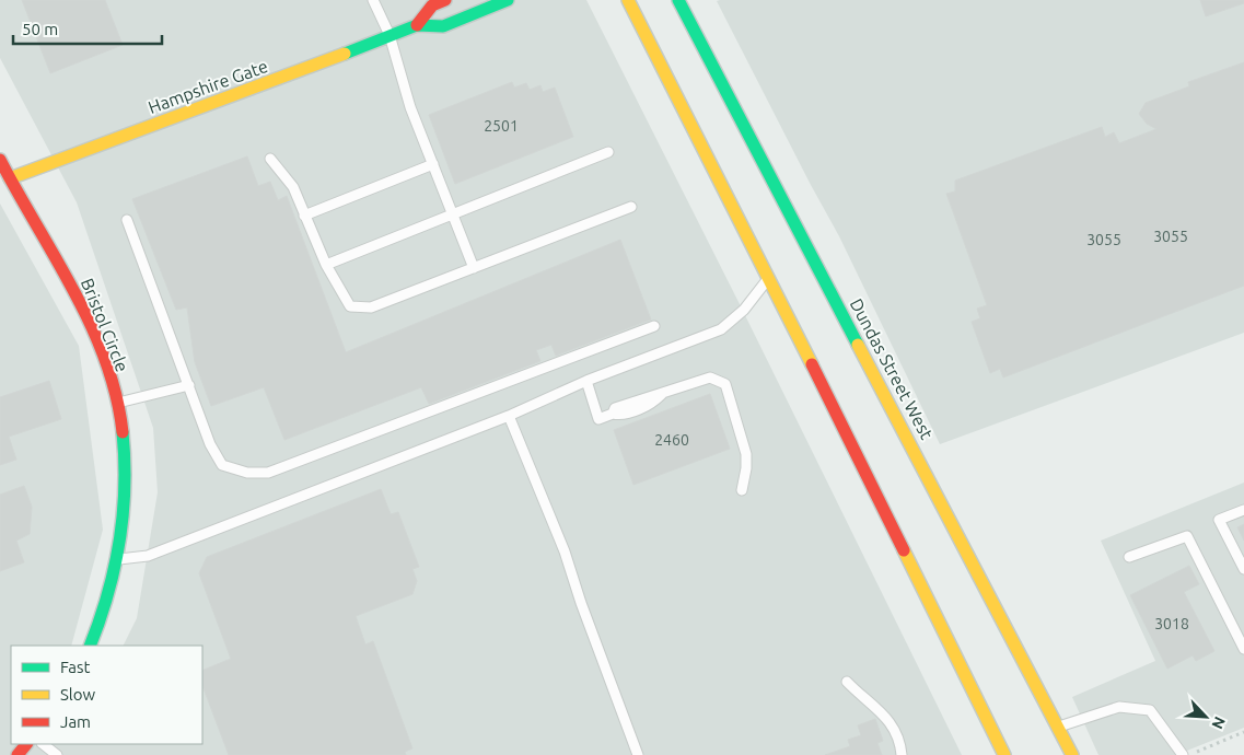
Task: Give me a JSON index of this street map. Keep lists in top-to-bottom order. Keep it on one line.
{"streets":{"main road":["Hampshire Gate","Bristol Circle","Dundas Street West"]},"crossings":[["Hampshire Gate","Bristol Circle"]],"house_numbers":["2501","3055","3055","2460","3018"],"legend":["Fast","Slow","Jam"],"scale_bar":"50 m","north":"bottom right"}
